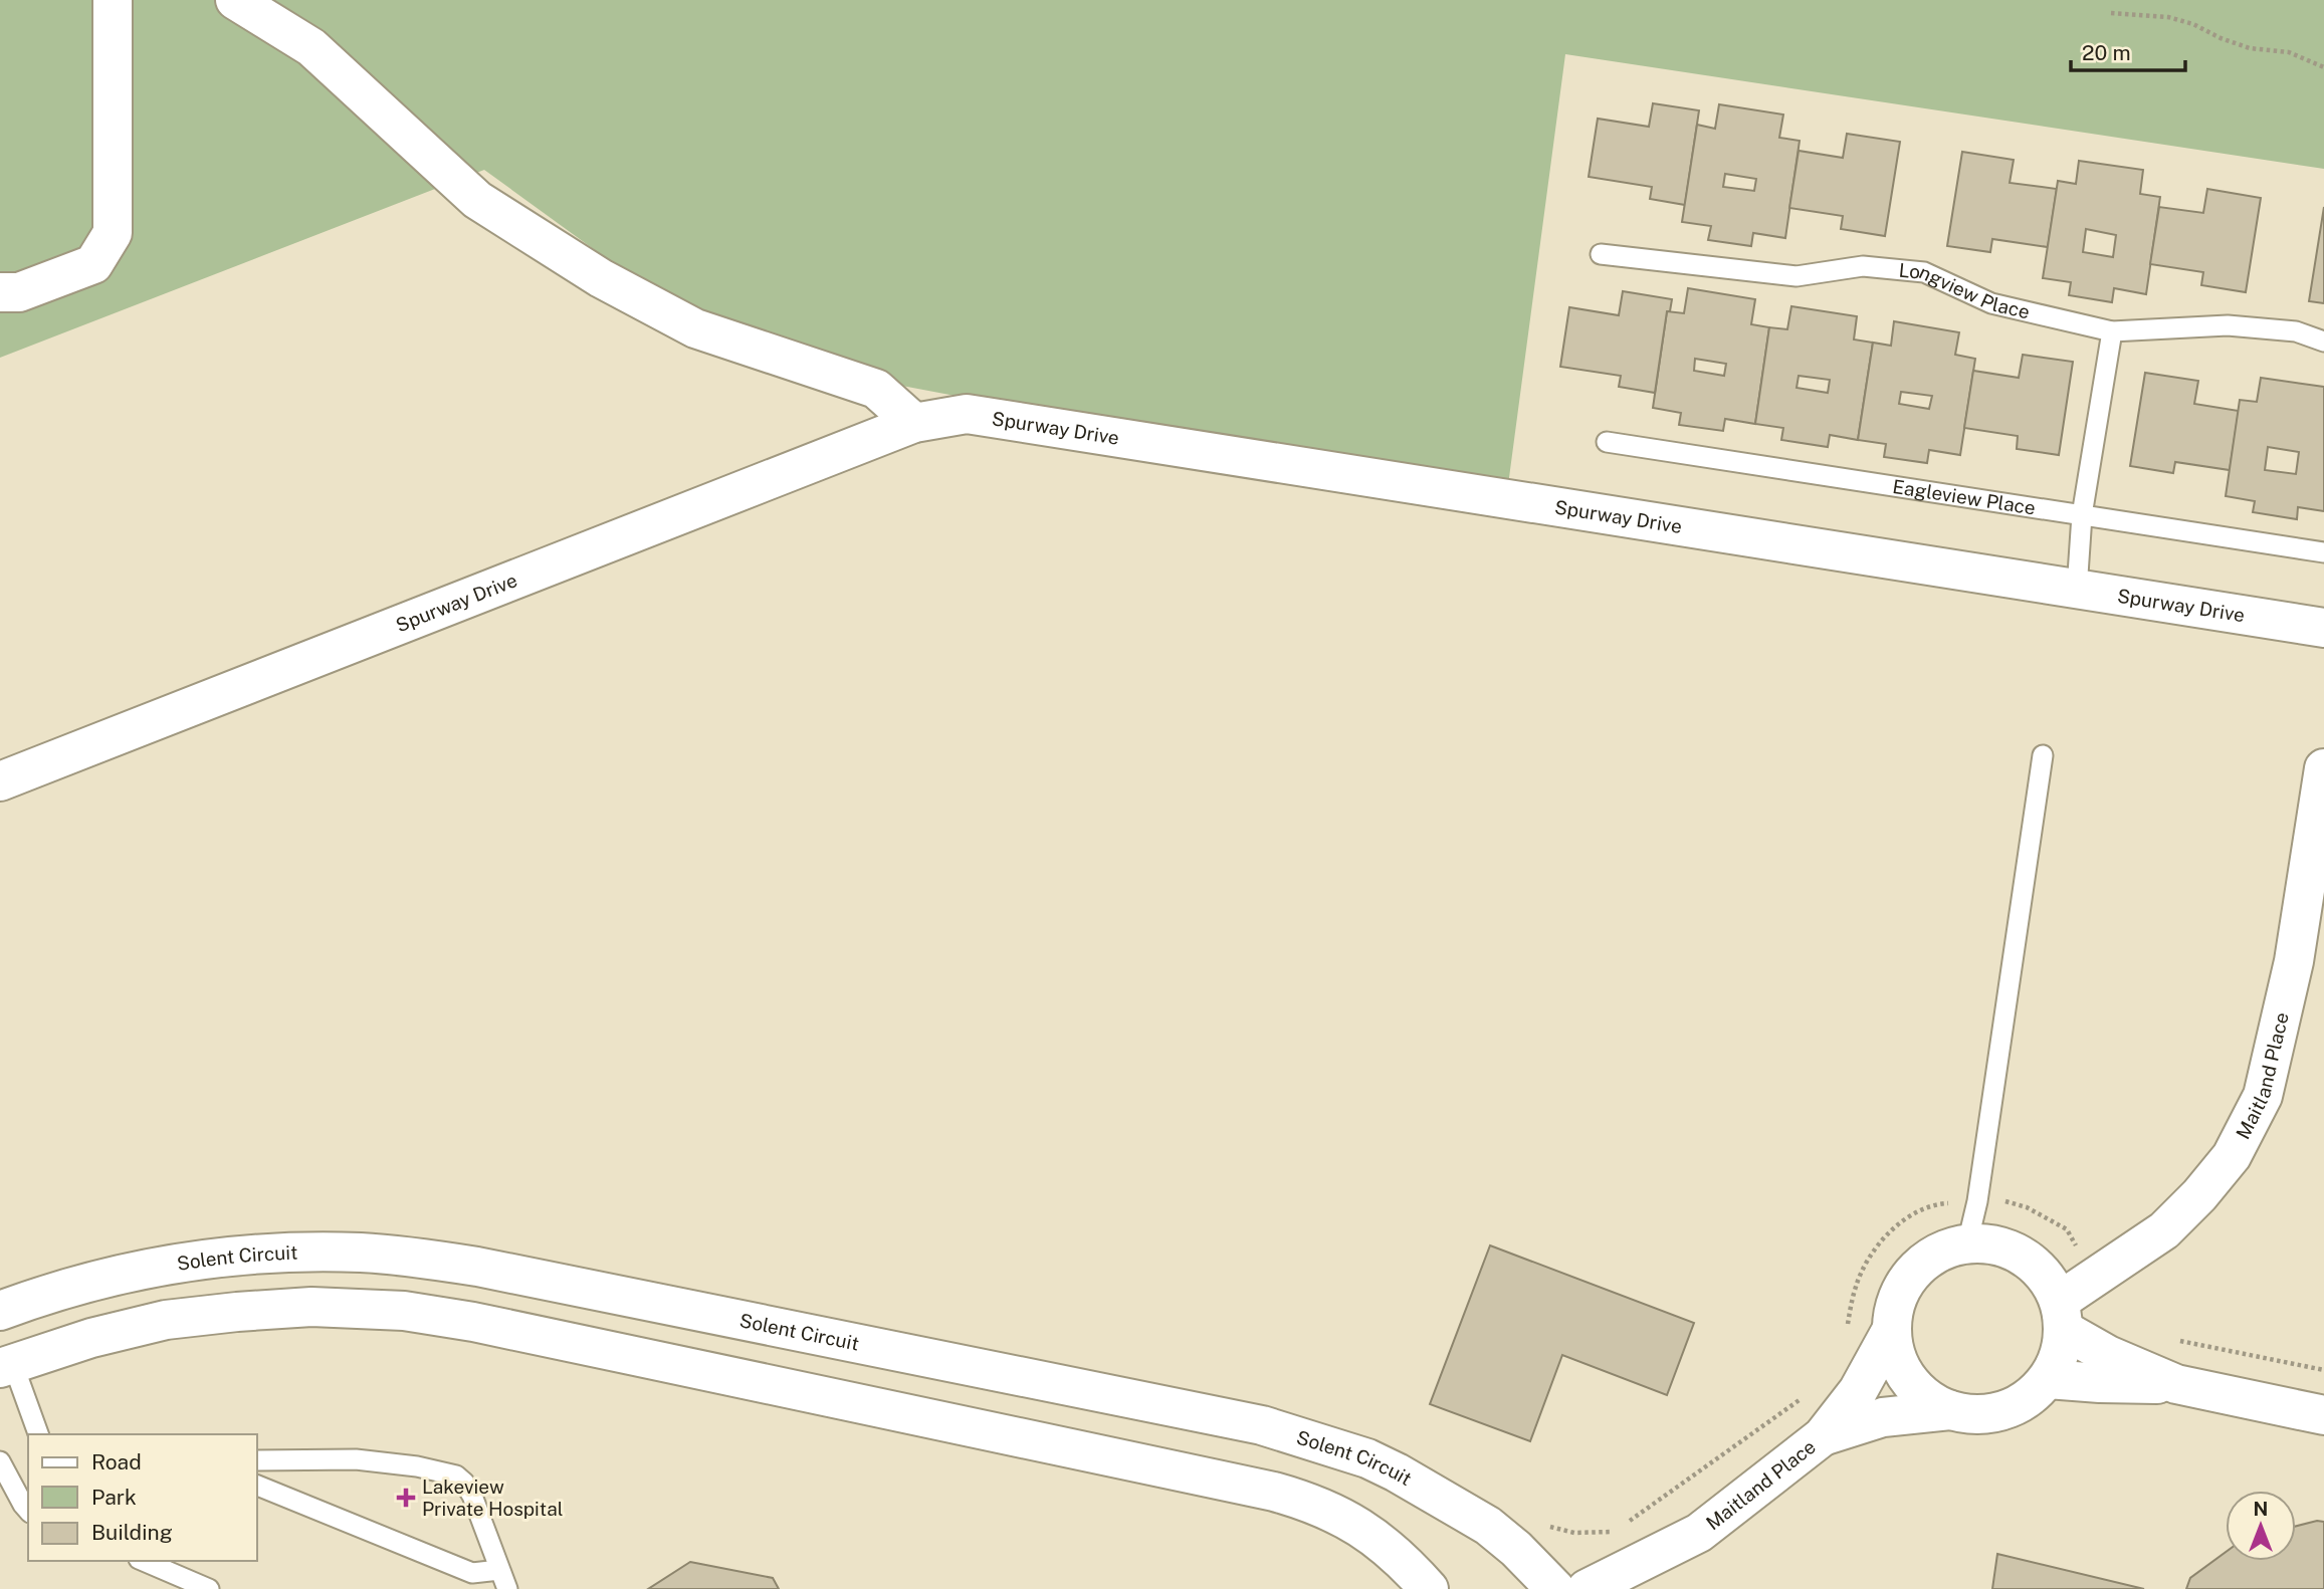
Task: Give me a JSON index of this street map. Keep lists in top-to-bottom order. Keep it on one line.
{"streets":{"street":["Spurway Drive","Maitland Place","Solent Circuit"],"lane":["Longview Place","Eagleview Place"]},"places":{"health":["Lakeview Private Hospital"]},"legend":["Road","Park","Building"],"scale_bar":"20 m","north":"top"}
